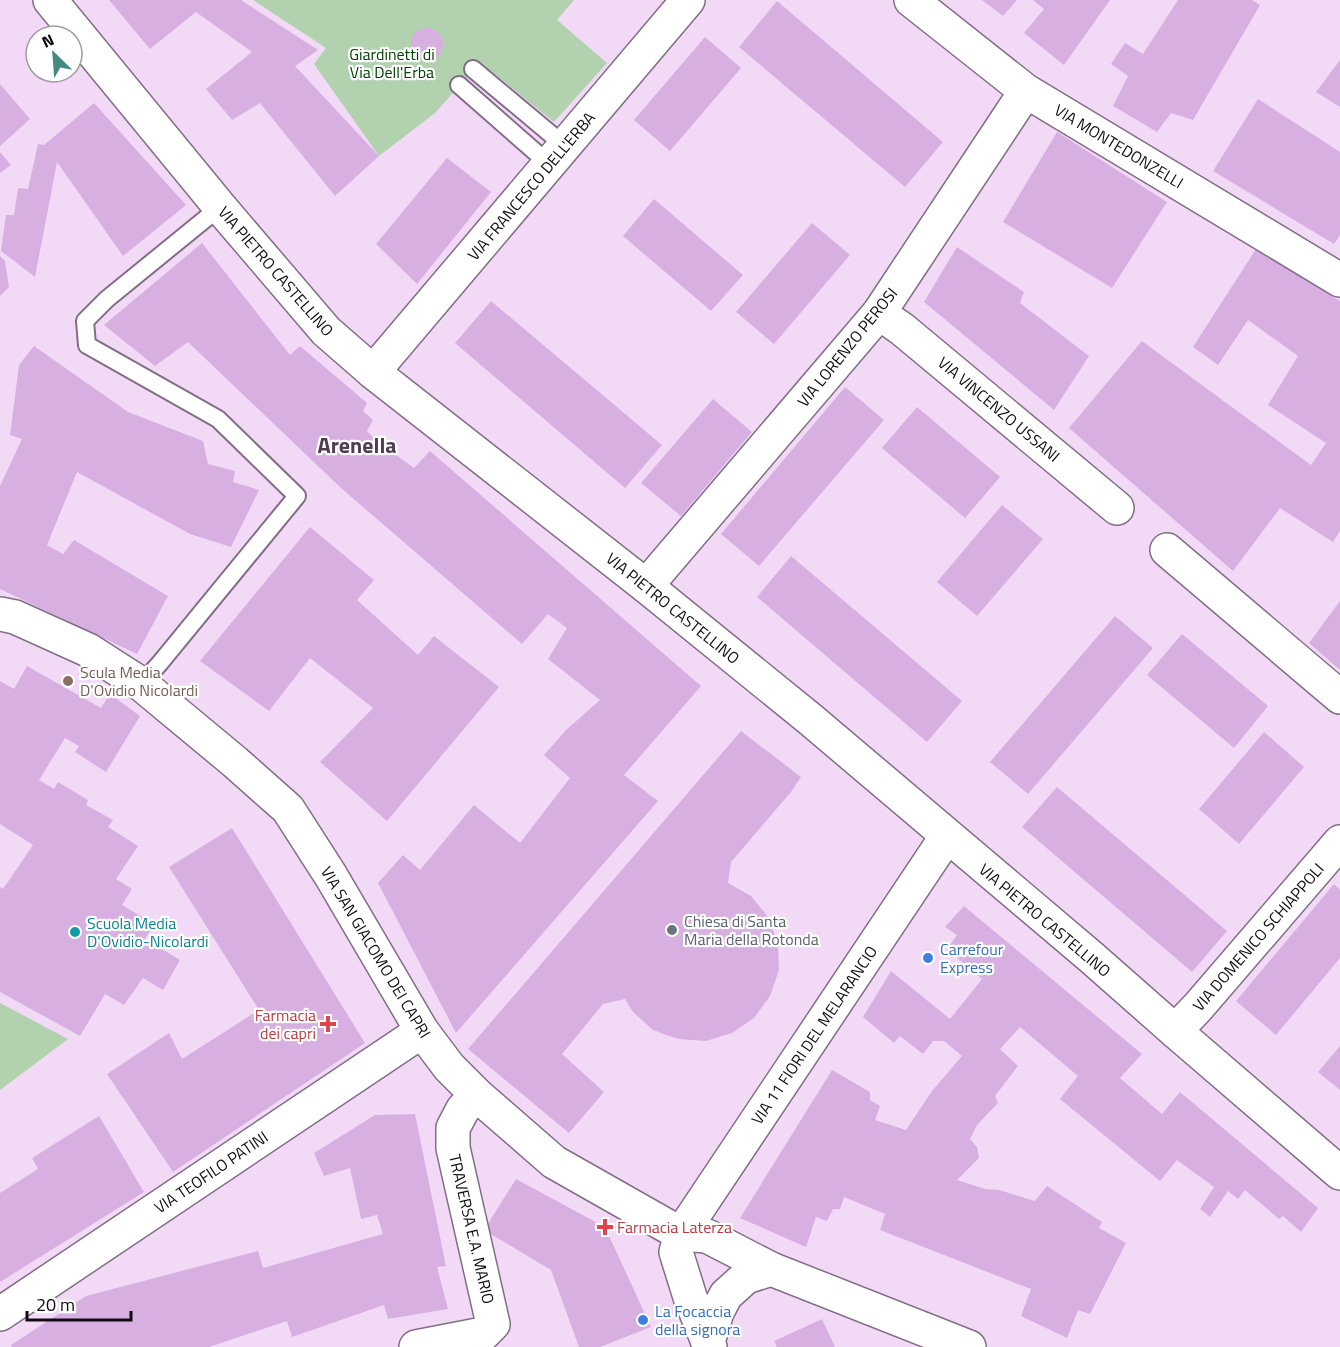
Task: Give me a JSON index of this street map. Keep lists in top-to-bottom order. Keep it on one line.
{"streets":{"street":["VIA MONTEDONZELLI","VIA FRANCESCO DELL'ERBA","VIA PIETRO CASTELLINO","VIA LORENZO PEROSI","VIA VINCENZO USSANI","VIA DOMENICO SCHIAPPOLI","VIA SAN GIACOMO DEI CAPRI","VIA 11 FIORI DEL MELARANCIO","VIA TEOFILO PATINI","TRAVERSA E.A. MARIO"]},"crossings":[["VIA MONTEDONZELLI","VIA LORENZO PEROSI"],["VIA FRANCESCO DELL'ERBA","VIA PIETRO CASTELLINO"],["VIA PIETRO CASTELLINO","VIA LORENZO PEROSI"],["VIA PIETRO CASTELLINO","VIA DOMENICO SCHIAPPOLI"],["VIA PIETRO CASTELLINO","VIA 11 FIORI DEL MELARANCIO"],["VIA LORENZO PEROSI","VIA VINCENZO USSANI"],["VIA SAN GIACOMO DEI CAPRI","VIA 11 FIORI DEL MELARANCIO"],["VIA SAN GIACOMO DEI CAPRI","VIA TEOFILO PATINI"],["VIA SAN GIACOMO DEI CAPRI","TRAVERSA E.A. MARIO"]],"districts":["Arenella"],"parks":["Giardinetti di Via Dell'Erba"],"places":{"other":["Scula Media D'Ovidio Nicolardi","Chiesa di Santa Maria della Rotonda","Scuola Media D'Ovidio-Nicolardi","Carrefour Express","La Focaccia della signora"],"health":["Farmacia dei capri","Farmacia Laterza"]},"scale_bar":"20 m","north":"top left"}
